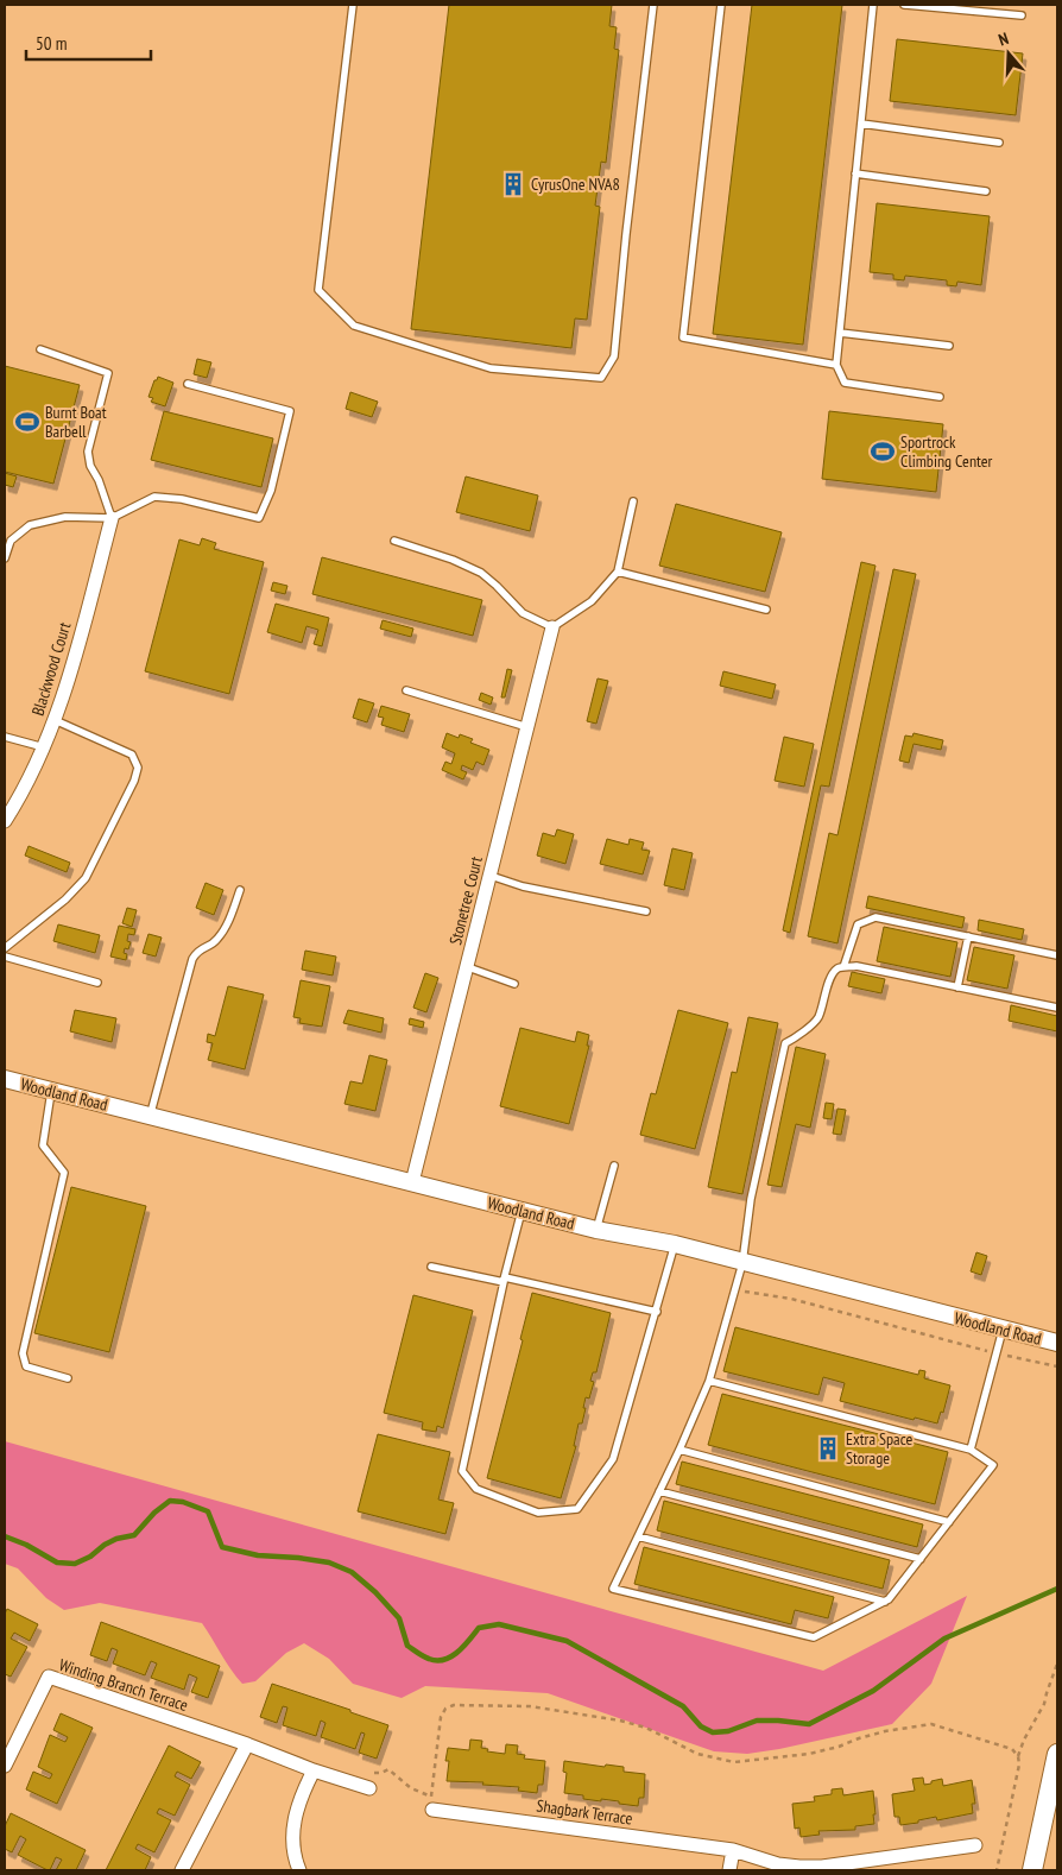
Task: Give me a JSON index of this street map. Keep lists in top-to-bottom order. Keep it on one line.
{"streets":{"street":["Blackwood Court","Stonetree Court","Woodland Road","Winding Branch Terrace","Shagbark Terrace"]},"crossings":[["Stonetree Court","Woodland Road"]],"places":{"building":["CyrusOne NVA8","Extra Space Storage"],"sports":["Burnt Boat Barbell","Sportrock Climbing Center"]},"scale_bar":"50 m","north":"top"}
